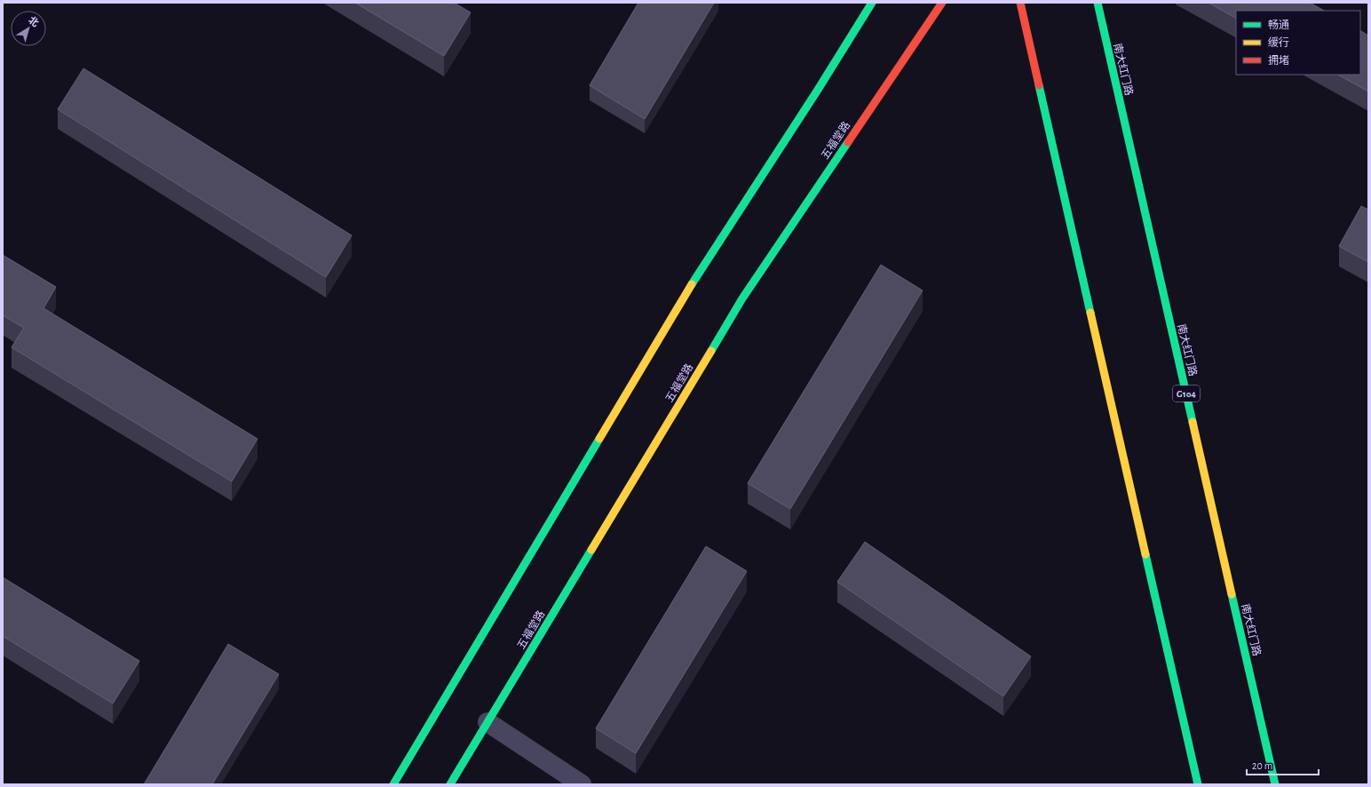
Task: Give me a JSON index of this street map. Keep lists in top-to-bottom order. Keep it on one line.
{"streets":{"main road":["南大红门路","五福堂路","G104"]},"legend":["畅通","缓行","拥堵"],"scale_bar":"20 m","north":"top right"}
